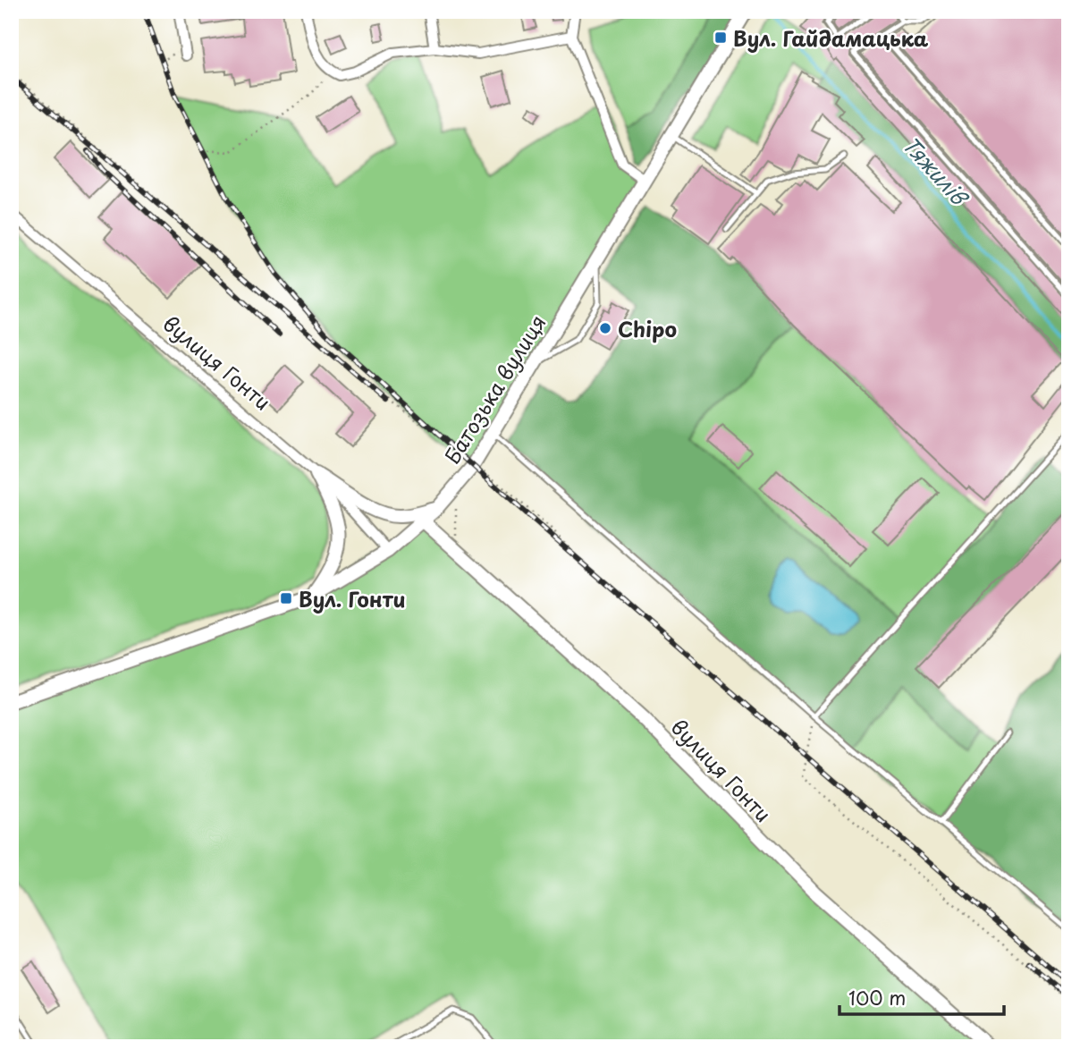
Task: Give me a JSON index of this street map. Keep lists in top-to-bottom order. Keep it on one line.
{"streets":{"street":["вулиця Гонти","Батозька вулиця"]},"crossings":[["вулиця Гонти","Батозька вулиця"]],"water":["Тяжилів"],"places":{"transit":["Вул. Гайдамацька","Вул. Гонти"],"other":["Chipo"]},"scale_bar":"100 m"}
